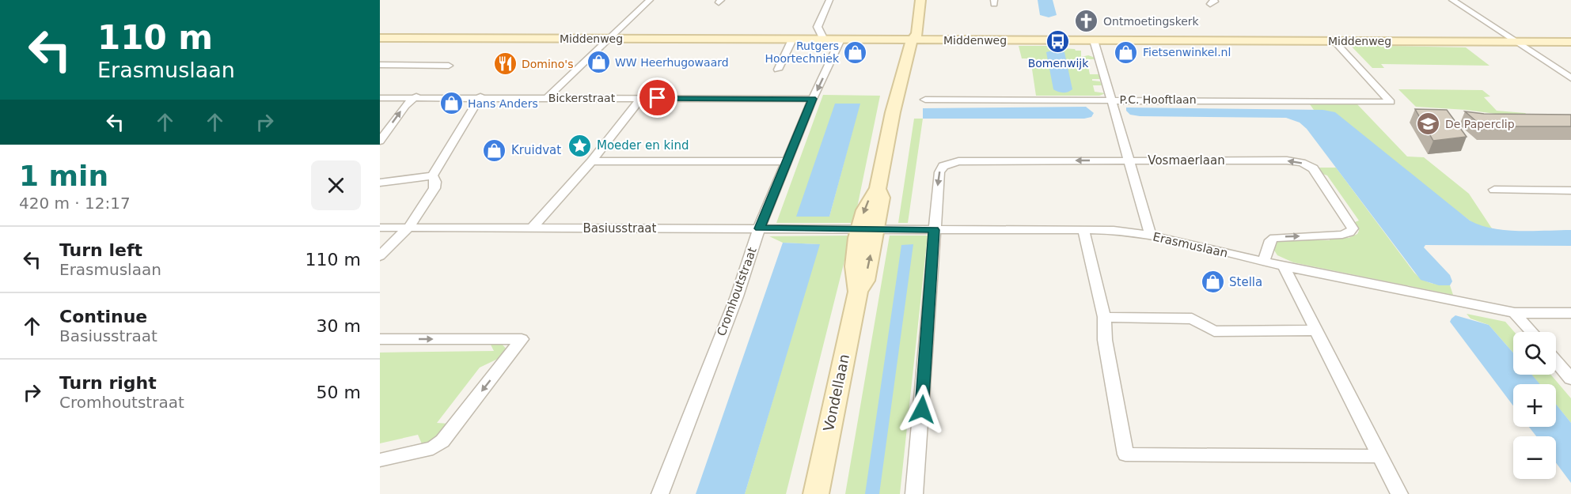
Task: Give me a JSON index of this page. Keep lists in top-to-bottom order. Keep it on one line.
{"streets":{"street":["Middenweg","Bickerstraat","P.C. Hooftlaan","Vosmaerlaan","Basiusstraat","Erasmuslaan","Cromhoutstraat","Vondellaan"]},"crossings":[["Middenweg","P.C. Hooftlaan"],["Middenweg","Cromhoutstraat"],["Middenweg","Vondellaan"],["Bickerstraat","Cromhoutstraat"],["Vosmaerlaan","Erasmuslaan"],["Basiusstraat","Erasmuslaan"],["Basiusstraat","Cromhoutstraat"],["Basiusstraat","Vondellaan"],["Erasmuslaan","Vondellaan"]],"places":{"church":["Ontmoetingskerk"],"bus stop":["Bomenwijk"],"shop":["Rutgers Hoortechniek","Fietsenwinkel.nl","WW Heerhugowaard","Hans Anders","Kruidvat","Stella"],"restaurant":["Domino's"],"school or university":["De Paperclip"],"place":["Moeder en kind"]},"page":{"turn":["110 m","Erasmuslaan"],"heading":["1 min","420 m · 12:17"],"list":[{"name":"Turn left","note":"Erasmuslaan","value":"110 m"},{"name":"Continue","note":"Basiusstraat","value":"30 m"},{"name":"Turn right","note":"Cromhoutstraat","value":"50 m"}],"map_buttons":["+","−"]}}
